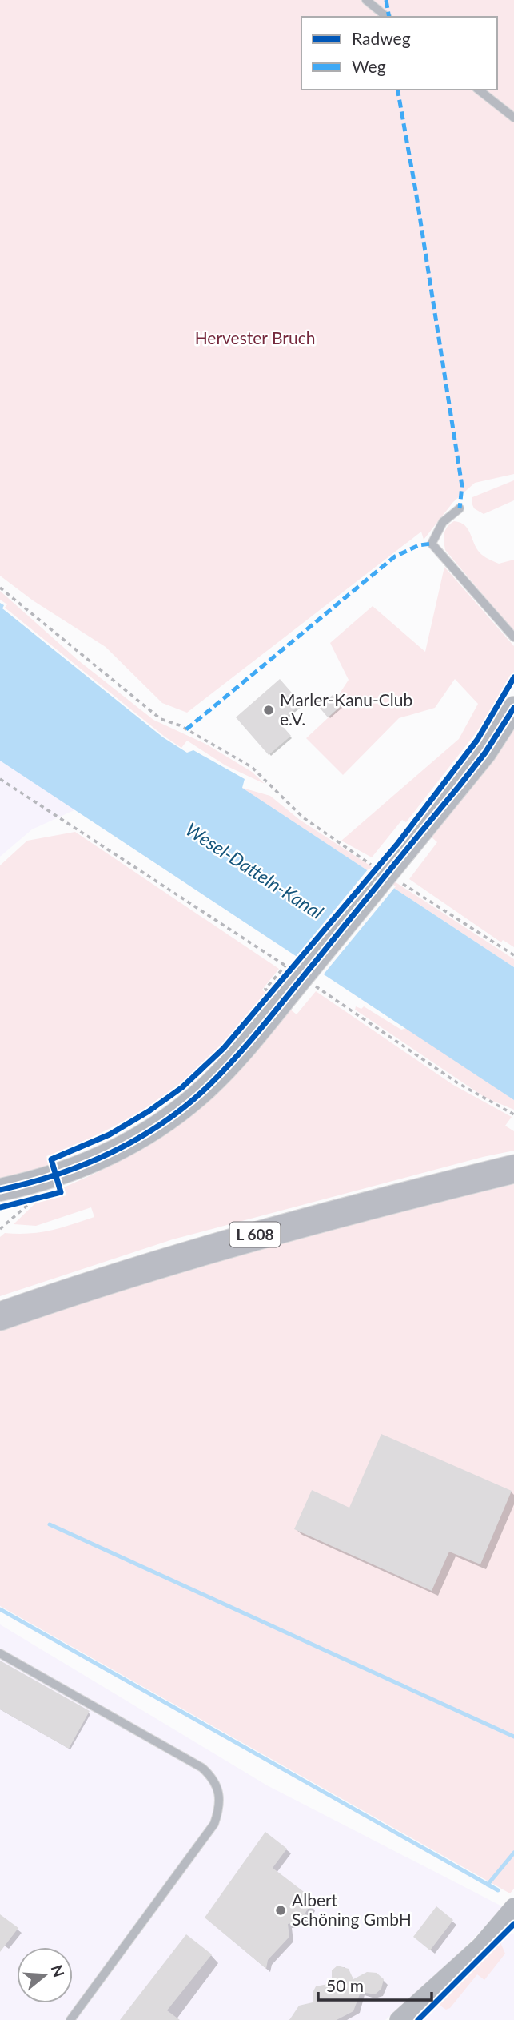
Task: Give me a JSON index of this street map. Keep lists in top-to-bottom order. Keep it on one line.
{"streets":{"main road":["L 608"]},"water":["Wesel-Datteln-Kanal"],"parks":["Hervester Bruch"],"places":["Marler-Kanu-Club e.V.","Albert Schöning GmbH"],"legend":["Radweg","Weg"],"scale_bar":"50 m","north":"right"}
